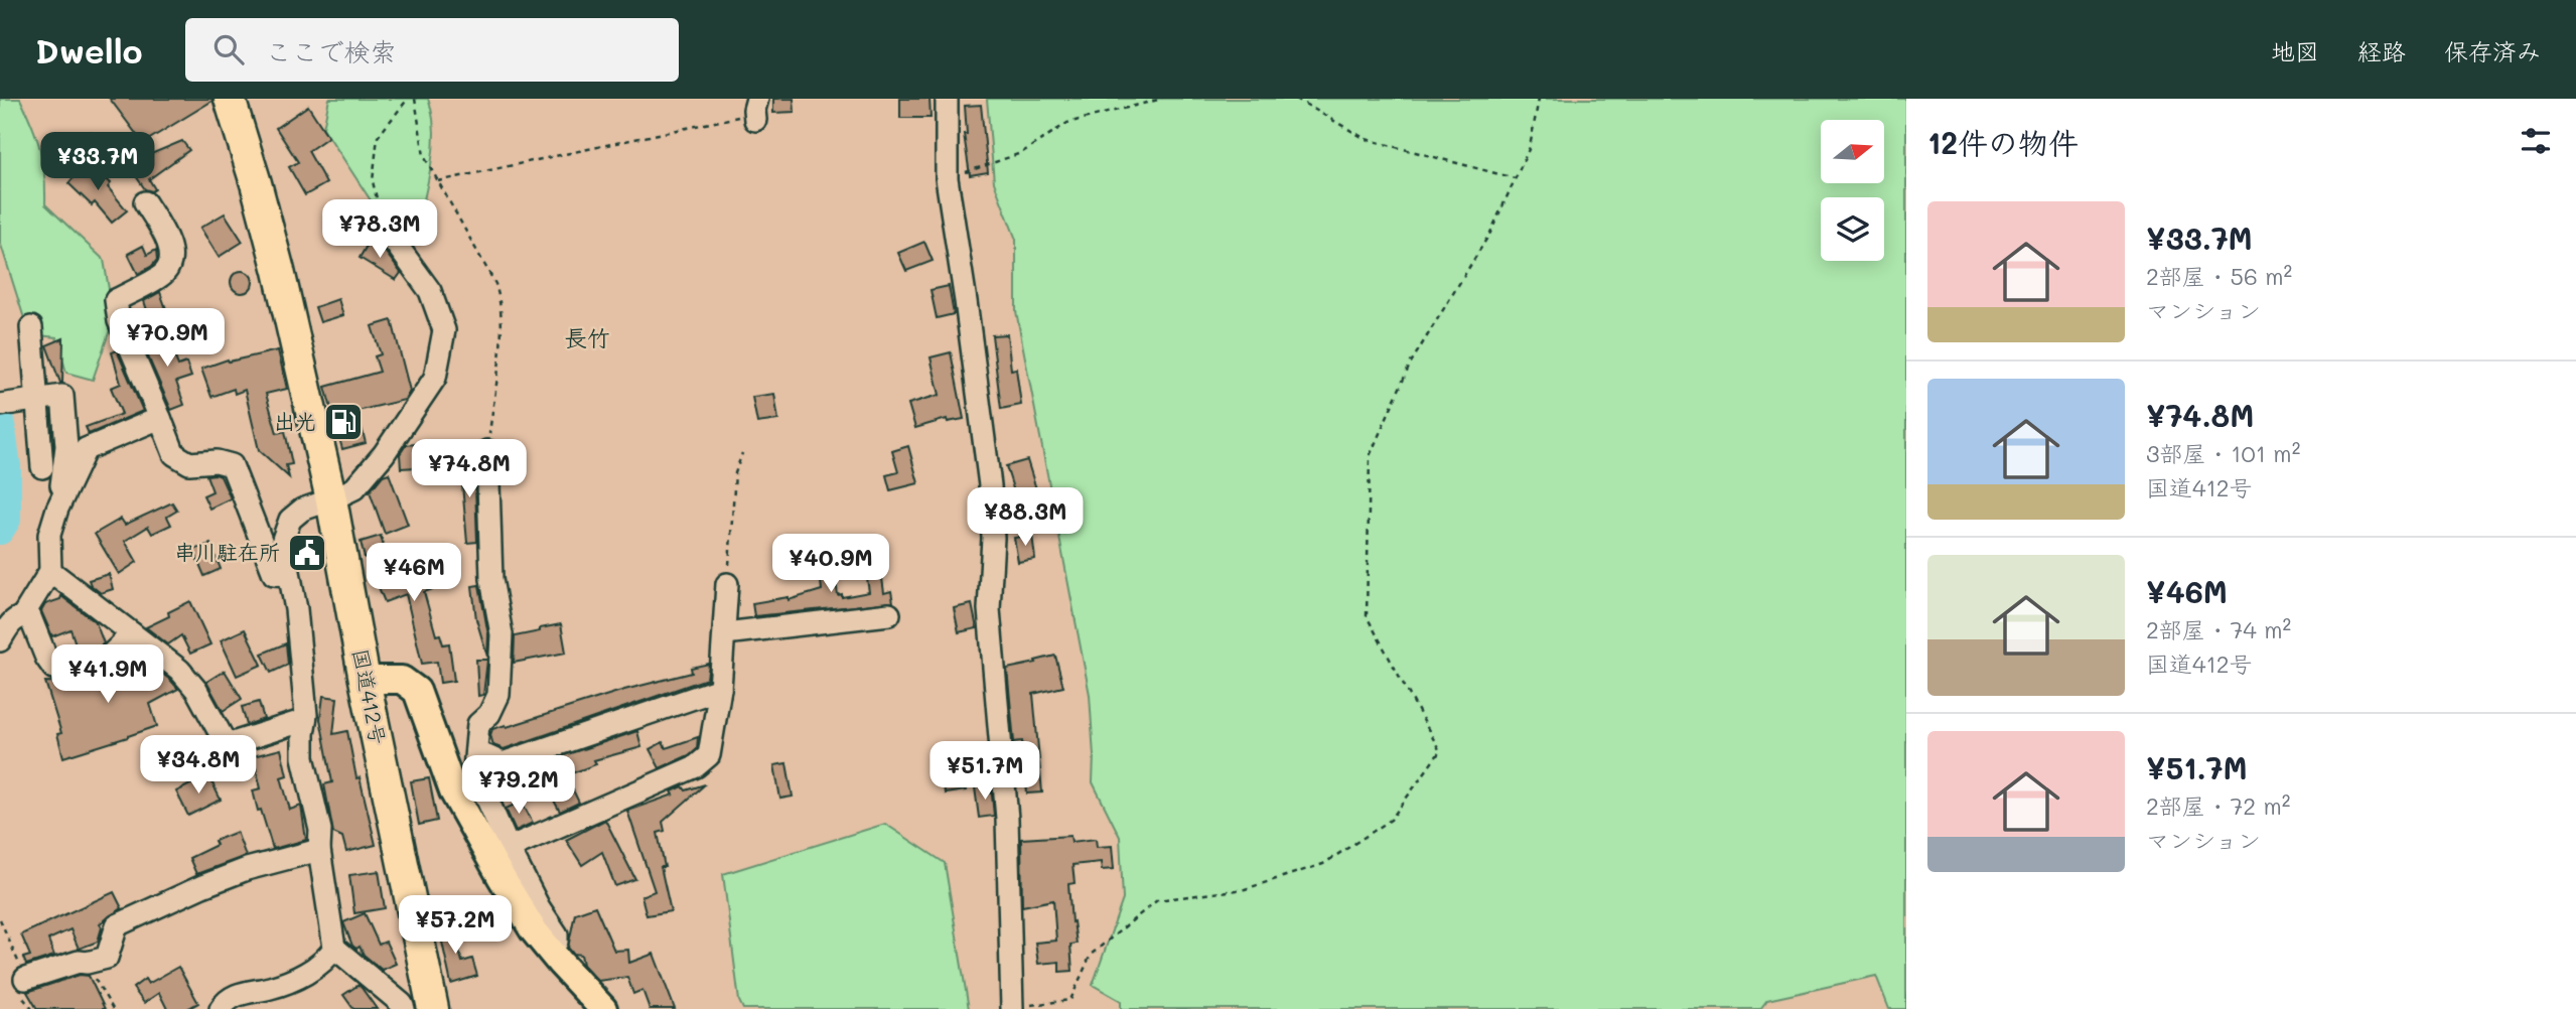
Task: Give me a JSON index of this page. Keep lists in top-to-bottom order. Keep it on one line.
{"streets":{"highway":["国道412号"]},"districts":["長竹"],"places":{"fuel station":["出光"],"public building":["串川駐在所"]},"north":"right","page":{"header":"Dwello","search":"ここで検索","nav":["地図","経路","保存済み"],"heading":"12件の物件","price":["¥33.7M","¥78.3M","¥70.9M","¥74.8M","¥88.3M","¥40.9M","¥46M","¥41.9M","¥34.8M","¥51.7M","¥79.2M","¥57.2M"],"list":[{"name":"¥33.7M","note":"2部屋 · 56 m² · マンション"},{"name":"¥74.8M","note":"3部屋 · 101 m² · 国道412号"},{"name":"¥46M","note":"2部屋 · 74 m² · 国道412号"},{"name":"¥51.7M","note":"2部屋 · 72 m² · マンション"}]}}
